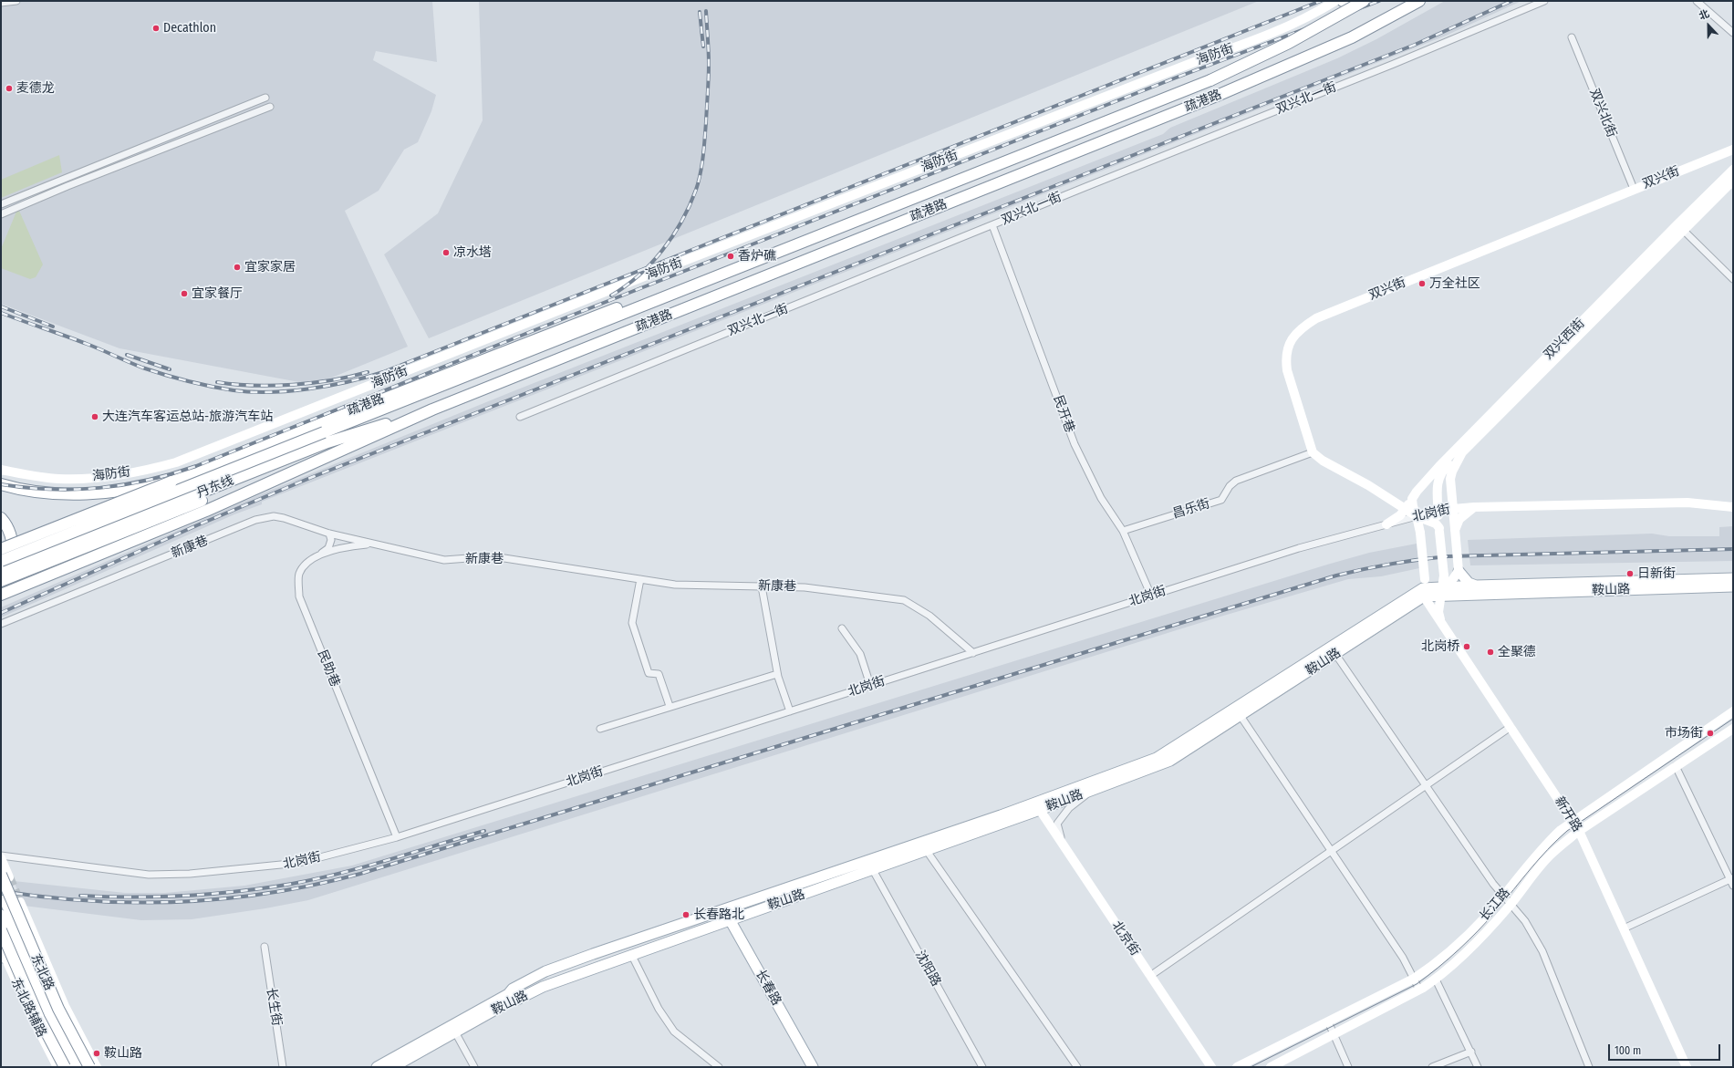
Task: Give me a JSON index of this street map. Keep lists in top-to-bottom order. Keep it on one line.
{"streets":{"highway":["疏港路","丹东线","东北路"],"main road":["鞍山路","长春路"],"street":["海防街","双兴北一街","双兴北街","双兴街","双兴西街","民开巷","昌乐街","北岗街","新康巷","民助巷","新开路","长江路","北京街","沈阳路","长生街","东北路辅路"]},"crossings":[["双兴北一街","民开巷"],["疏港路","丹东线"],["双兴北街","双兴街"],["双兴街","昌乐街"],["双兴西街","北岗街"],["民开巷","昌乐街"],["民开巷","北岗街"],["北岗街","新康巷"],["北岗街","民助巷"],["新康巷","民助巷"],["鞍山路","新开路"],["鞍山路","北京街"],["鞍山路","沈阳路"],["鞍山路","长春路"],["新开路","长江路"]],"places":["Decathlon","麦德龙","凉水塔","香炉礁","宜家家居","万全社区","宜家餐厅","大连汽车客运总站-旅游汽车站","日新街","北岗桥","全聚德","市场街","长春路北","鞍山路"],"scale_bar":"100 m","north":"top"}
